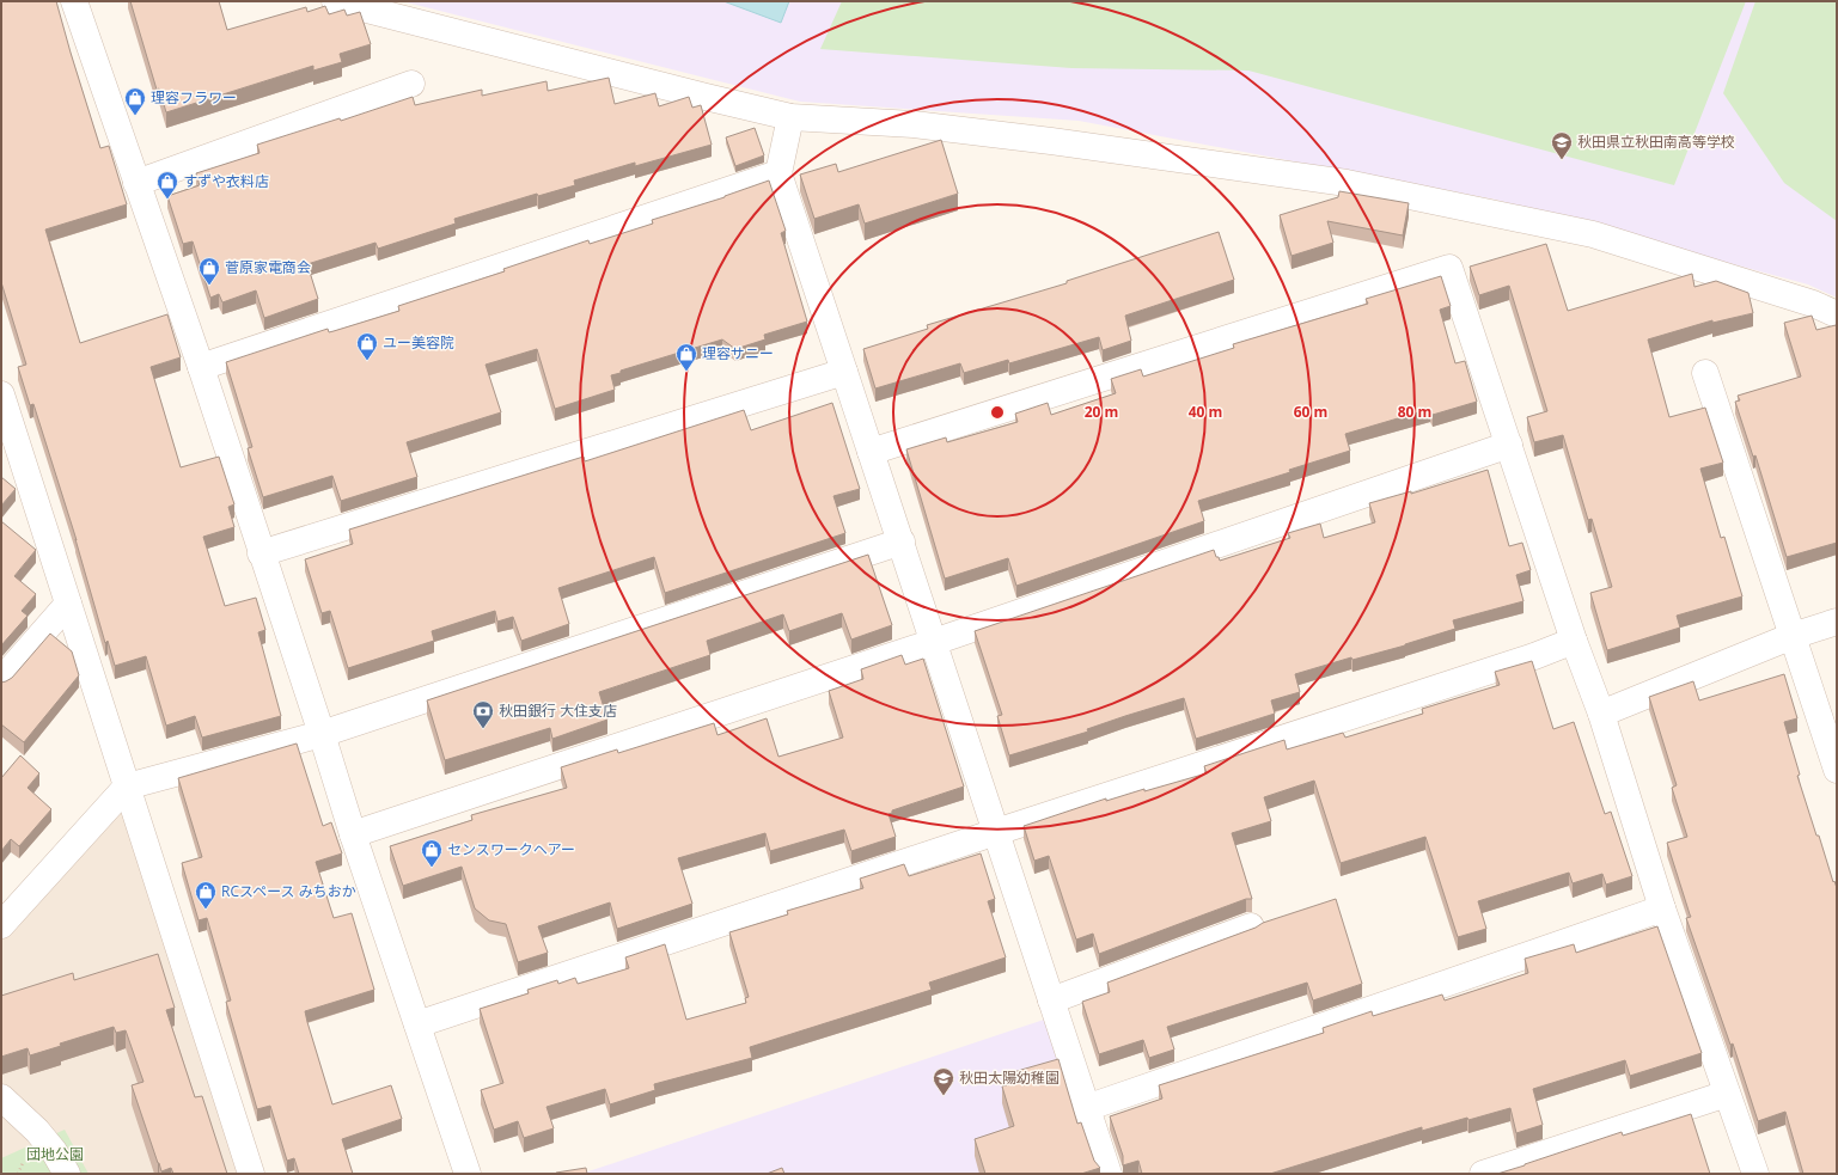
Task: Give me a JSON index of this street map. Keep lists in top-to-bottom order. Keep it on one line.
{"parks":["団地公園"],"places":{"shop":["理容フラワー","すずや衣料店","菅原家電商会","ユー美容院","理容サニー","センスワークヘアー","RCスペース みちおか"],"school or university":["秋田県立秋田南高等学校","秋田太陽幼稚園"],"bank":["秋田銀行 大住支店"]},"rings":["20 m","40 m","60 m","80 m"]}
